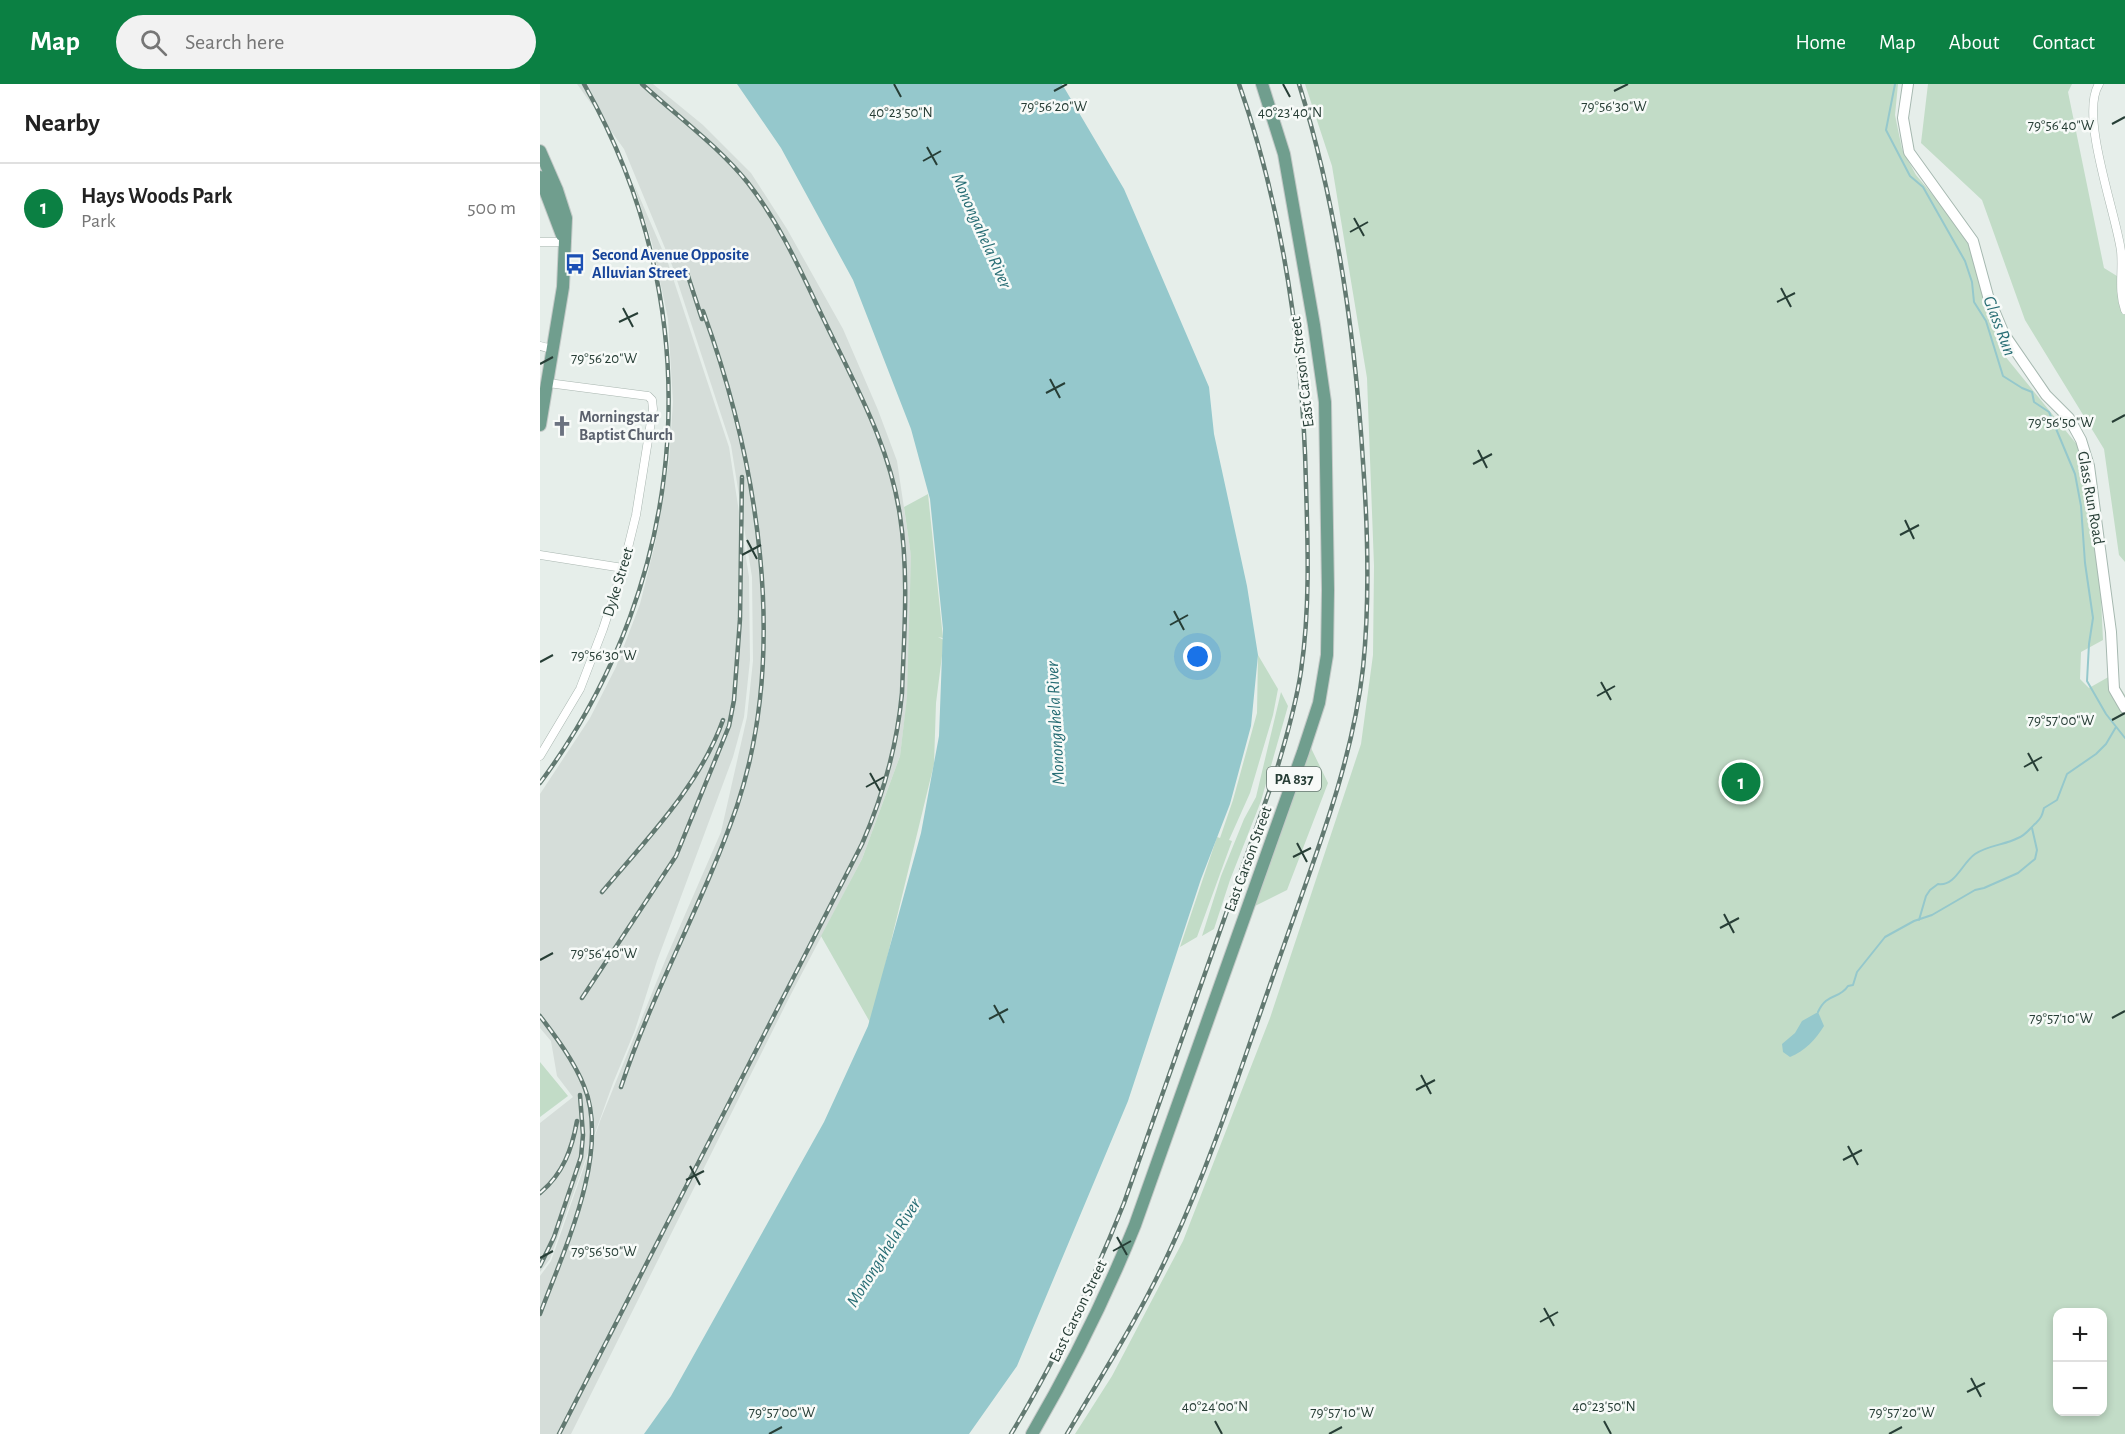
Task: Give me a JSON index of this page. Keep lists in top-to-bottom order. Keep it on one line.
{"streets":{"main road":["East Carson Street","Glass Run Road","PA 837"],"street":["Dyke Street"]},"water":["Monongahela River","Glass Run"],"places":{"bus stop":["Second Avenue Opposite Alluvian Street"],"church":["Morningstar Baptist Church"]},"page":{"header":"Map","search":"Search here","nav":["Home","Map","About","Contact"],"heading":"Nearby","list":[{"mark":"1","name":"Hays Woods Park","note":"Park","value":"500 m"}],"pins":"1","map_buttons":["+","−"]},"coordinates":["79°56'20\"W","79°56'30\"W","40°23'50\"N","40°23'40\"N","79°56'40\"W","79°56'50\"W","79°57'00\"W","79°57'10\"W","40°24'00\"N","79°57'20\"W"]}
